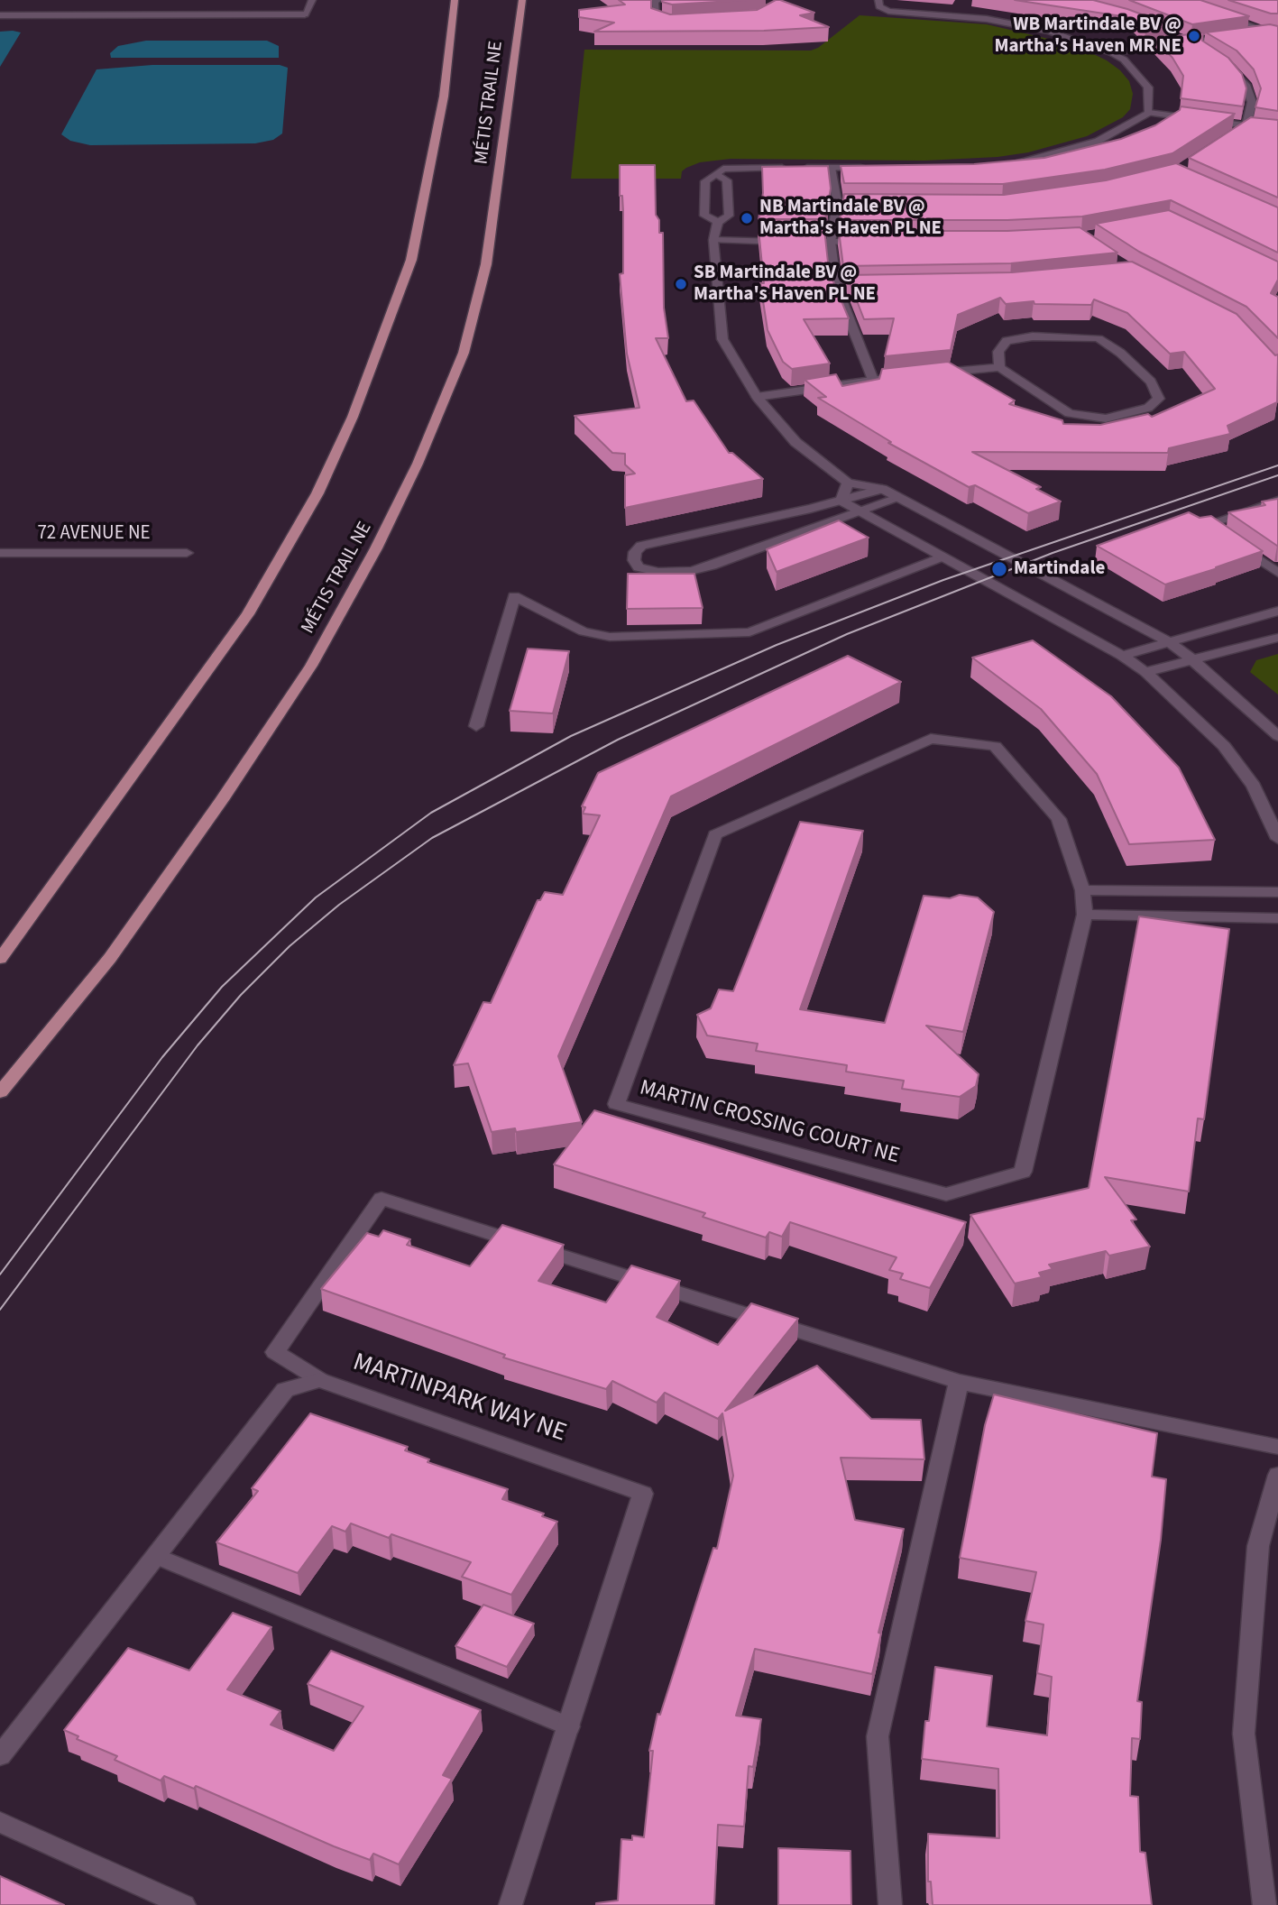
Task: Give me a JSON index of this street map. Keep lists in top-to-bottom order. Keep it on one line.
{"streets":{"main road":["MÉTIS TRAIL NE"],"street":["72 AVENUE NE","MARTIN CROSSING COURT NE","MARTINPARK WAY NE"]},"places":["WB Martindale BV @ Martha's Haven MR NE","NB Martindale BV @ Martha's Haven PL NE","SB Martindale BV @ Martha's Haven PL NE","Martindale"]}
